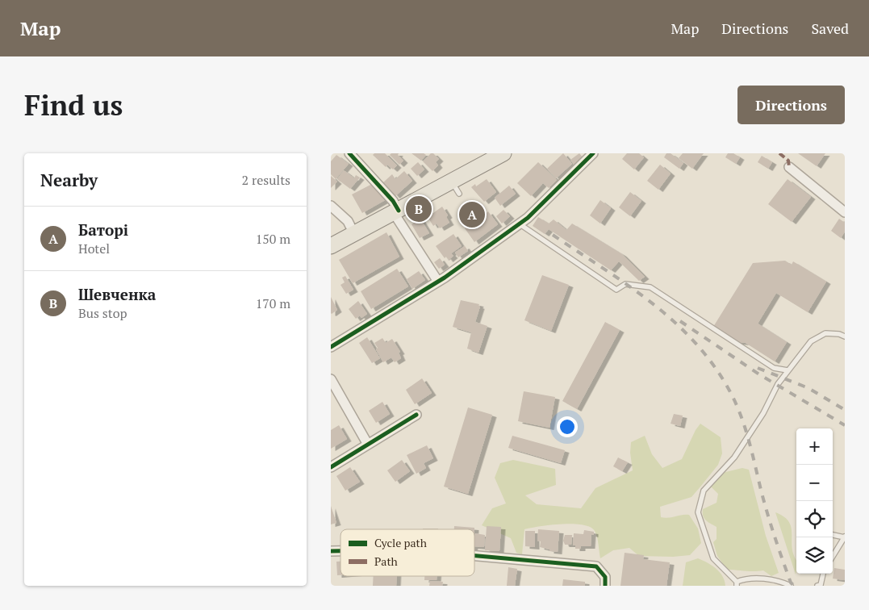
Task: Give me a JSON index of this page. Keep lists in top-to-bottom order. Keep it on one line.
{"legend":["Cycle path","Path"],"page":{"header":"Map","nav":["Map","Directions","Saved"],"buttons":"Directions","title":"Find us","heading":["Nearby","2 results"],"pins":["B","A"],"list":[{"mark":"A","name":"Баторі","note":"Hotel","value":"150 m"},{"mark":"B","name":"Шевченка","note":"Bus stop","value":"170 m"}],"map_buttons":["+","−"]}}
